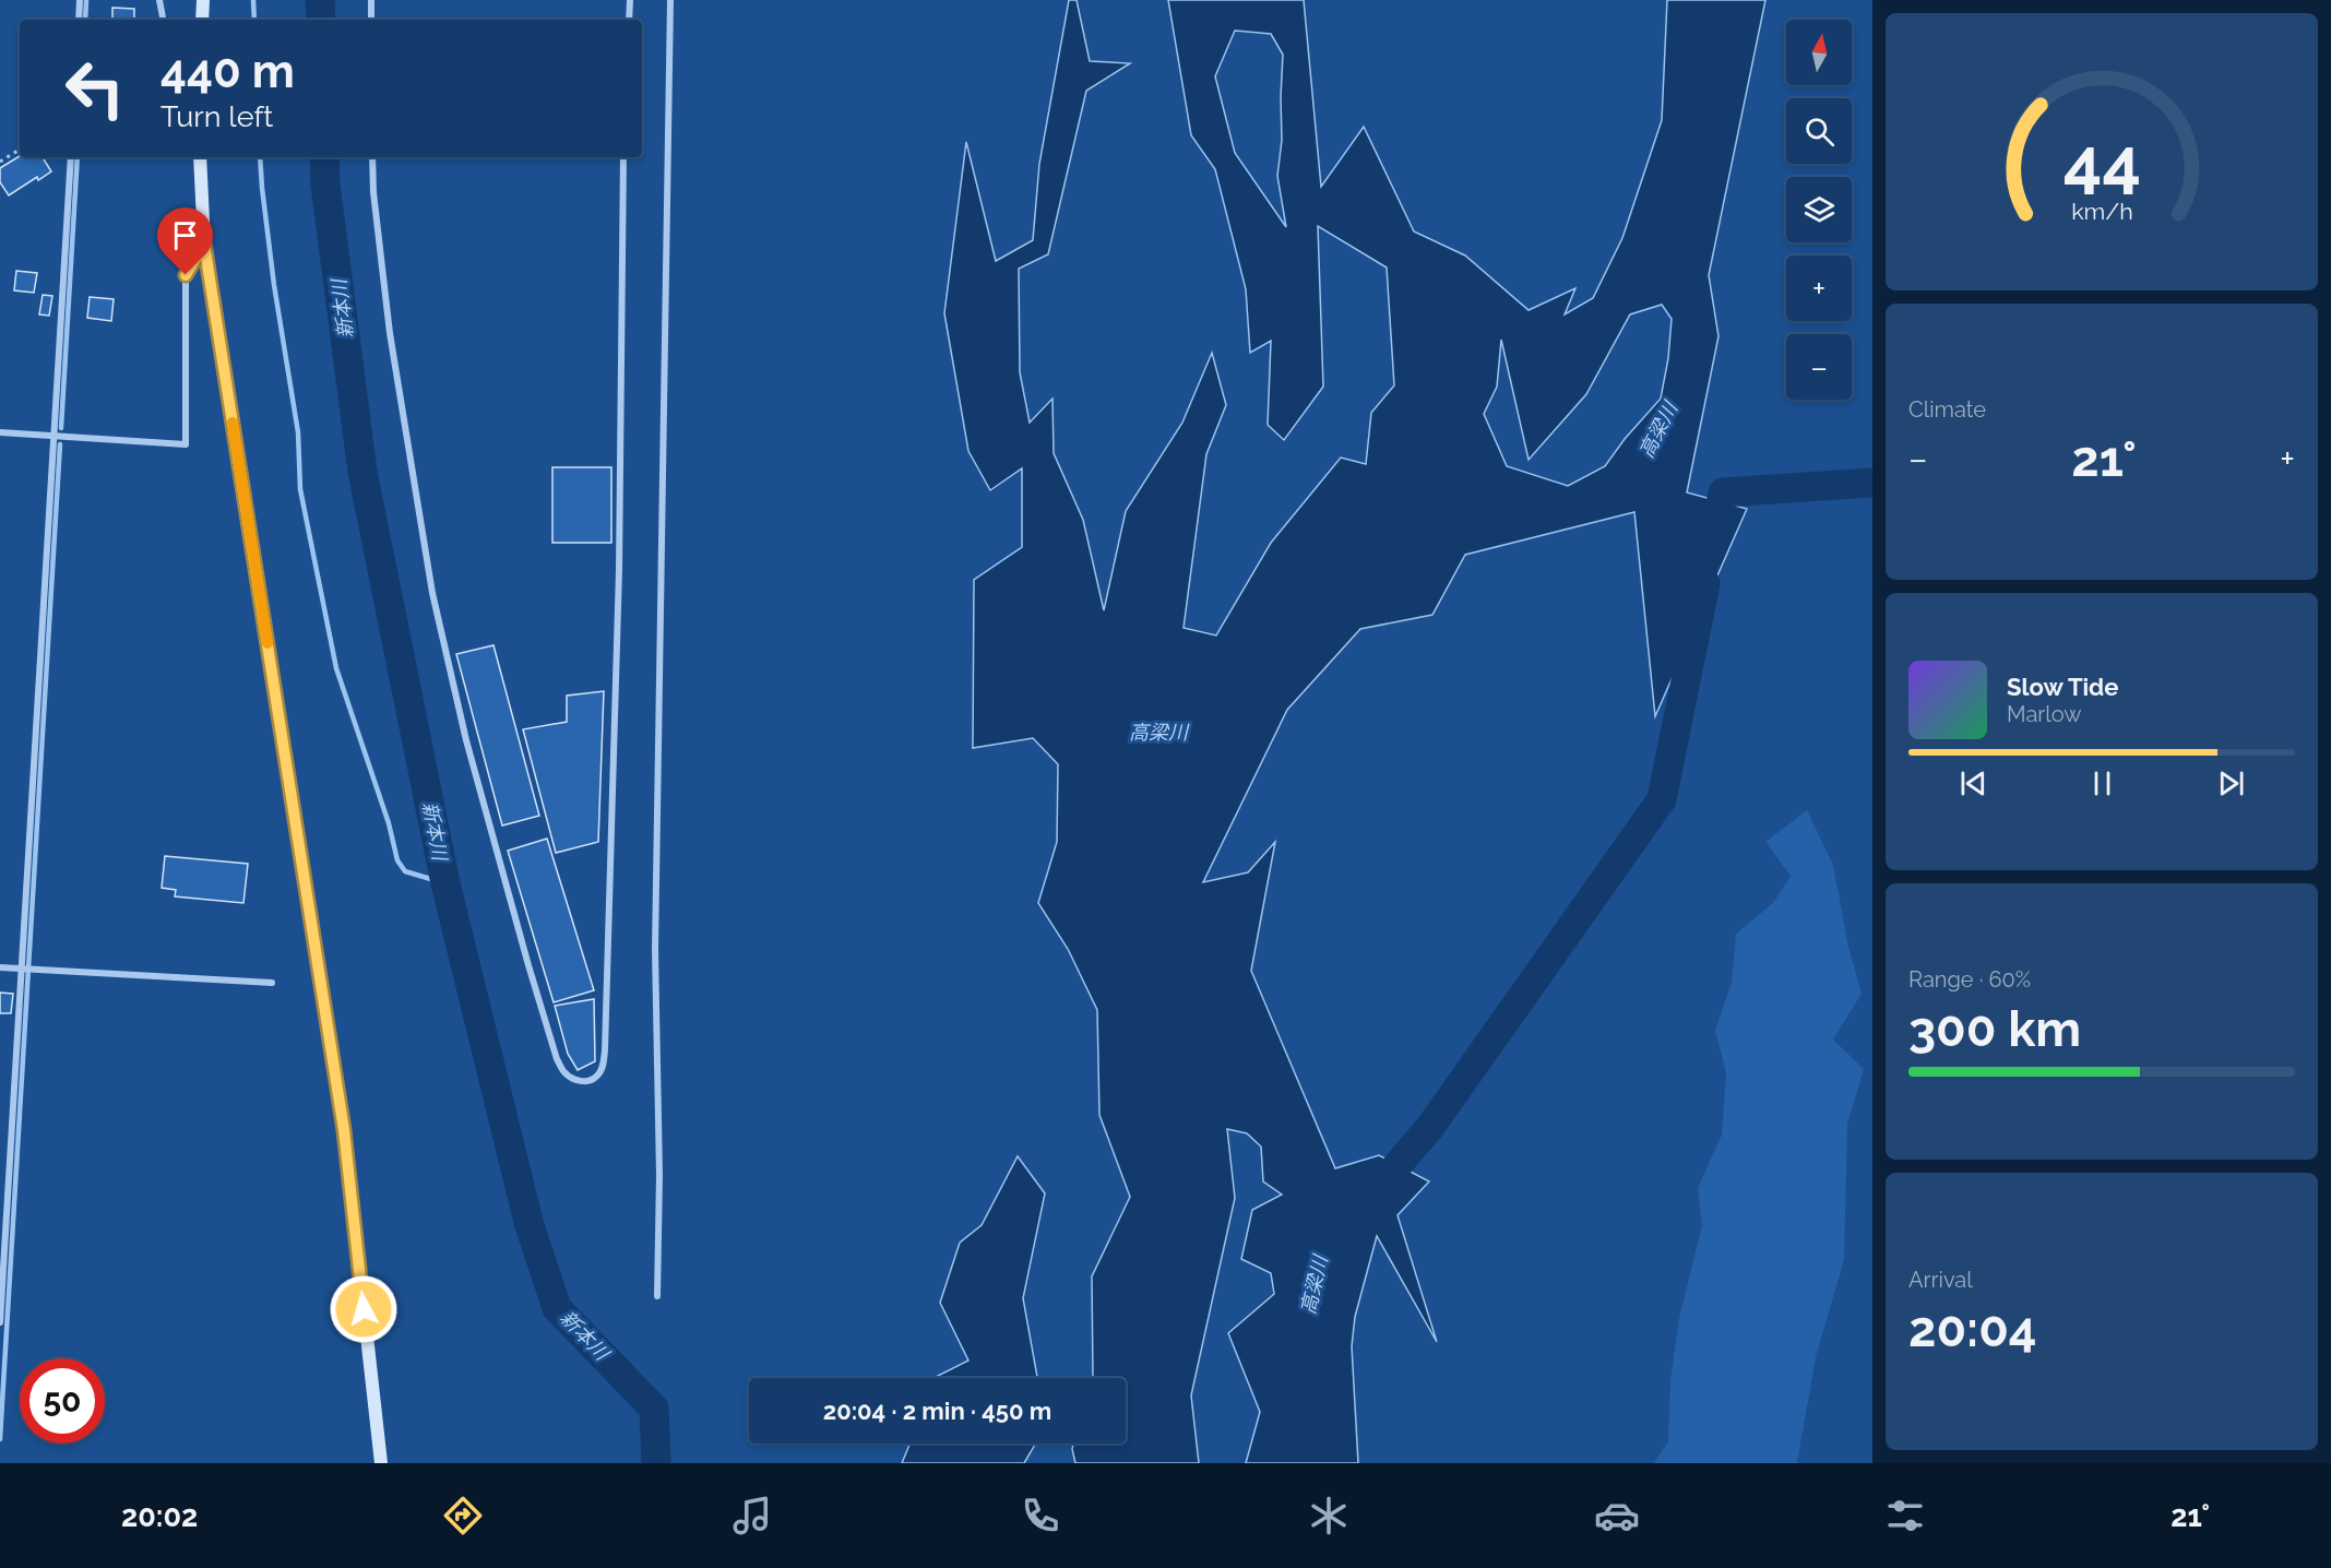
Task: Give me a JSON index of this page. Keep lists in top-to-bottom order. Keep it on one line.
{"water":["新本川","高梁川"],"north":"top","page":{"map_buttons":["+","−"],"turn":["440 m","Turn left"],"tile":["Climate",["Range · 60%","300 km"],["Arrival","20:04"]],"heat":["−","21°","+"],"song":["Slow Tide","Marlow"],"limit":"50","trip":"20:04 · 2 min · 450 m","tabs":["20:02","21°"],"gauge":["44","km/h"]}}
